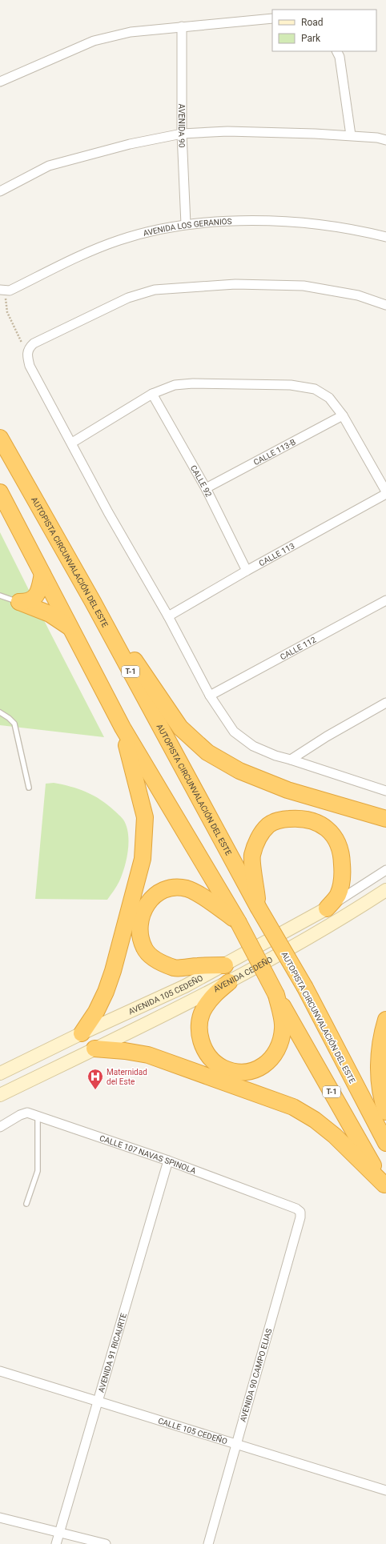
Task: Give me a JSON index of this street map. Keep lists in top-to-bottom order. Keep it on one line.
{"streets":{"highway":["AUTOPISTA CIRCUNVALACIÓN DEL ESTE","T-1"],"main road":["AVENIDA CEDEÑO","AVENIDA 105 CEDEÑO"],"street":["AVENIDA 90","AVENIDA LOS GERANIOS","CALLE 113-B","CALLE 92","CALLE 113","CALLE 112","CALLE 107 NAVAS SPINOLA","AVENIDA 91 RICAURTE","AVENIDA 90 CAMPO ELIAS","CALLE 105 CEDEÑO"]},"crossings":[["AVENIDA 90","AVENIDA LOS GERANIOS"],["CALLE 113-B","CALLE 92"],["CALLE 92","CALLE 113"],["CALLE 107 NAVAS SPINOLA","AVENIDA 91 RICAURTE"],["CALLE 107 NAVAS SPINOLA","AVENIDA 90 CAMPO ELIAS"],["AVENIDA 91 RICAURTE","CALLE 105 CEDEÑO"],["AVENIDA 90 CAMPO ELIAS","CALLE 105 CEDEÑO"]],"places":{"hospital":["Maternidad del Este"]},"legend":["Road","Park"]}
